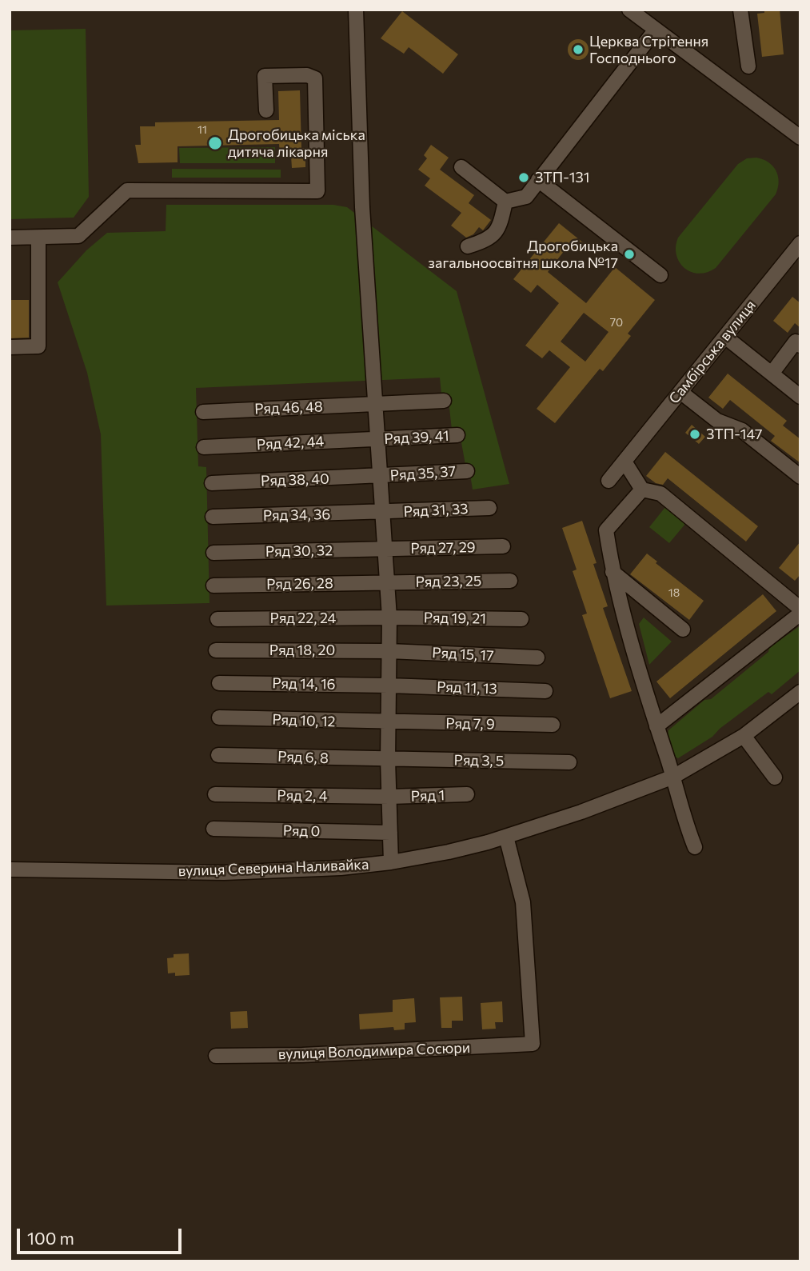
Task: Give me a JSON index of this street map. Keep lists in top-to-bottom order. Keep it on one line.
{"streets":{"street":["Самбірська вулиця","Ряд 46, 48","Ряд 39, 41","Ряд 42, 44","Ряд 35, 37","Ряд 38, 40","Ряд 31, 33","Ряд 34, 36","Ряд 27, 29","Ряд 30, 32","Ряд 23, 25","Ряд 26, 28","Ряд 22, 24","Ряд 19, 21","Ряд 18, 20","Ряд 15, 17","Ряд 14, 16","Ряд 11, 13","Ряд 10, 12","Ряд 7, 9","Ряд 6, 8","Ряд 3, 5","Ряд 2, 4","Ряд 1","Ряд 0","вулиця Северина Наливайка","вулиця Володимира Сосюри"]},"crossings":[["Ряд 39, 41","Ряд 42, 44"],["Ряд 35, 37","Ряд 38, 40"],["Ряд 31, 33","Ряд 34, 36"],["Ряд 27, 29","Ряд 30, 32"],["Ряд 23, 25","Ряд 26, 28"],["Ряд 22, 24","Ряд 19, 21"],["Ряд 18, 20","Ряд 15, 17"],["Ряд 14, 16","Ряд 11, 13"],["Ряд 10, 12","Ряд 7, 9"],["Ряд 6, 8","Ряд 3, 5"],["Ряд 2, 4","Ряд 1"],["вулиця Северина Наливайка","вулиця Володимира Сосюри"]],"places":["Церква Стрітення Господнього","Дрогобицька міська дитяча лікарня","ЗТП-131","Дрогобицька загальноосвітня школа №17","ЗТП-147"],"house_numbers":["11","70","18"],"scale_bar":"100 m"}
